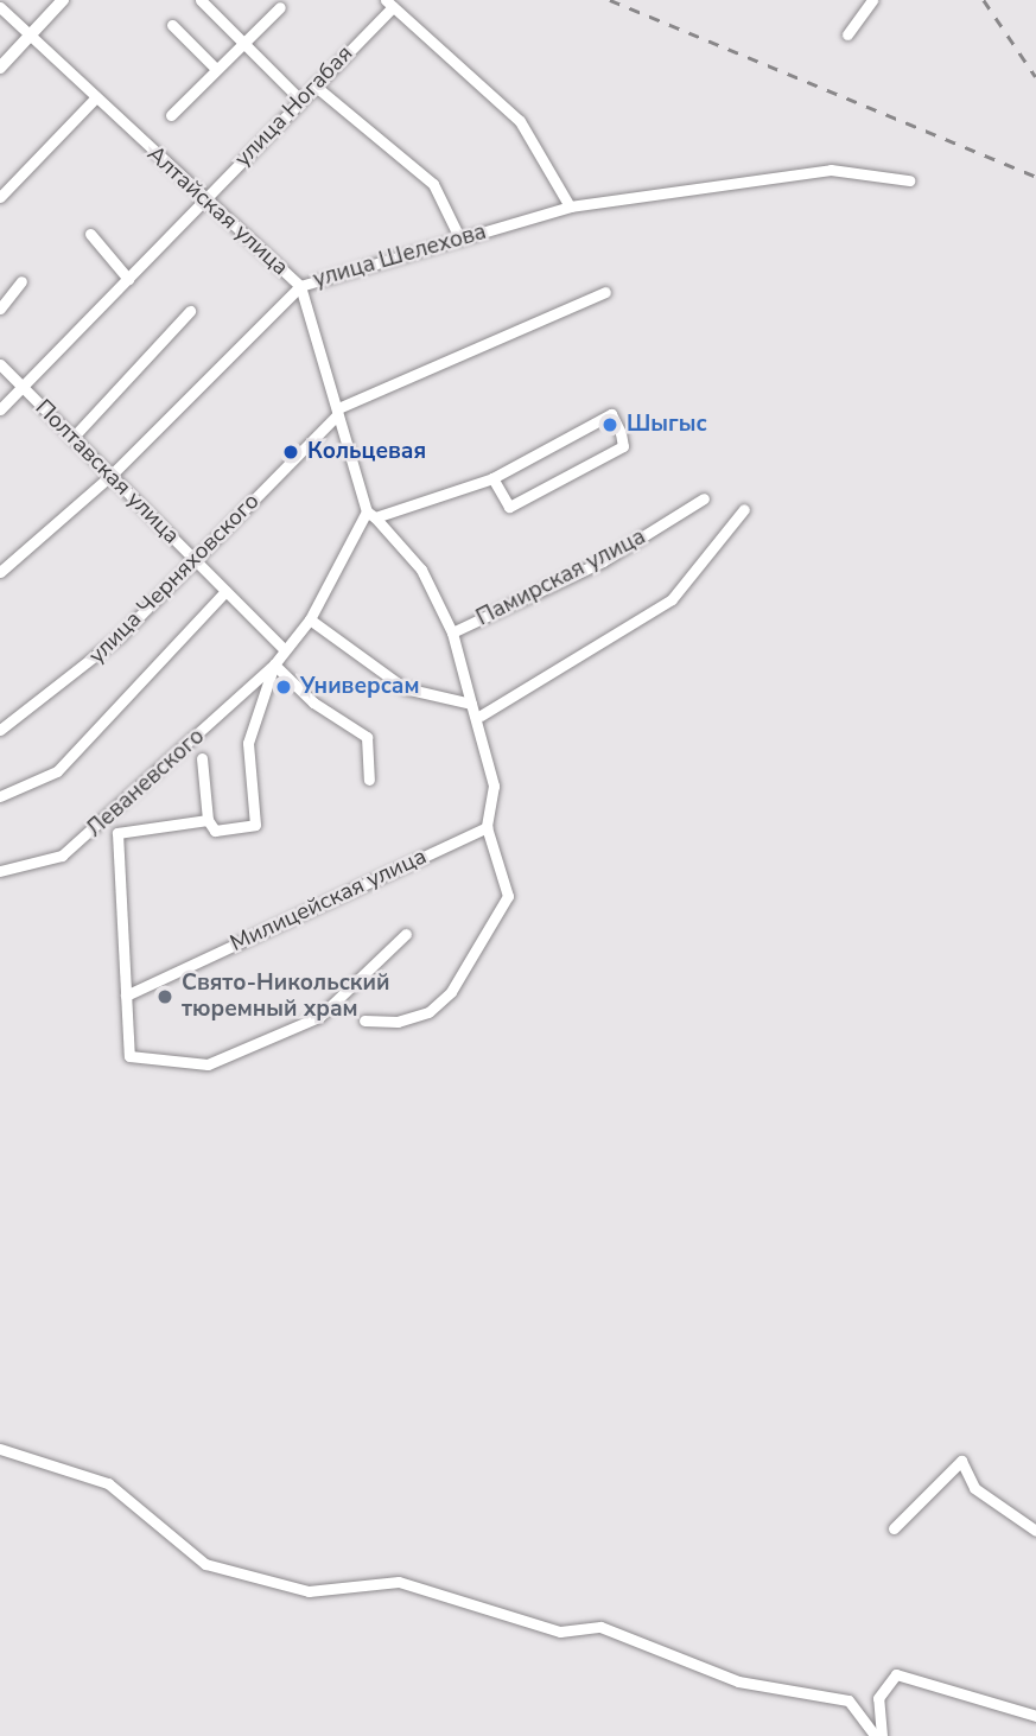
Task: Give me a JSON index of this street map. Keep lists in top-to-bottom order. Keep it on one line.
{"streets":{"street":["улица Ногабая","Алтайская улица","улица Шелехова","Полтавская улица","Памирская улица","улица Черняховского","Леваневского","Милицейская улица"]},"crossings":[["улица Ногабая","Алтайская улица"],["улица Ногабая","Полтавская улица"],["Алтайская улица","улица Шелехова"],["Алтайская улица","Памирская улица"],["Алтайская улица","улица Черняховского"],["Алтайская улица","Леваневского"],["улица Шелехова","Полтавская улица"],["Полтавская улица","улица Черняховского"],["Полтавская улица","Леваневского"],["Памирская улица","Леваневского"],["Леваневского","Милицейская улица"]],"places":["Шыгыс","Кольцевая","Универсам","Свято-Никольский тюремный храм"]}
